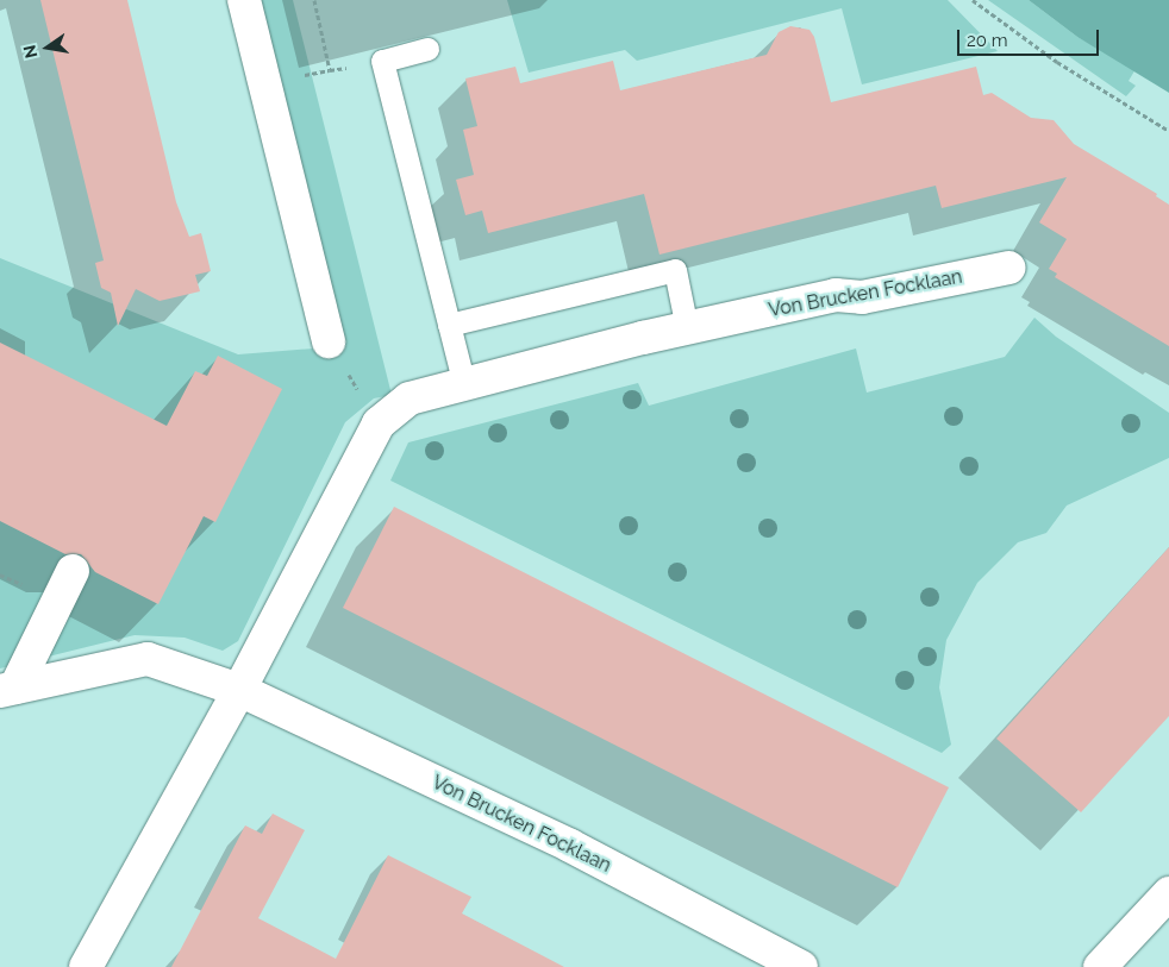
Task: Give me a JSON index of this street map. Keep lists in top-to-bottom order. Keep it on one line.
{"streets":{"street":["Von Brucken Focklaan"]},"scale_bar":"20 m","north":"left"}
